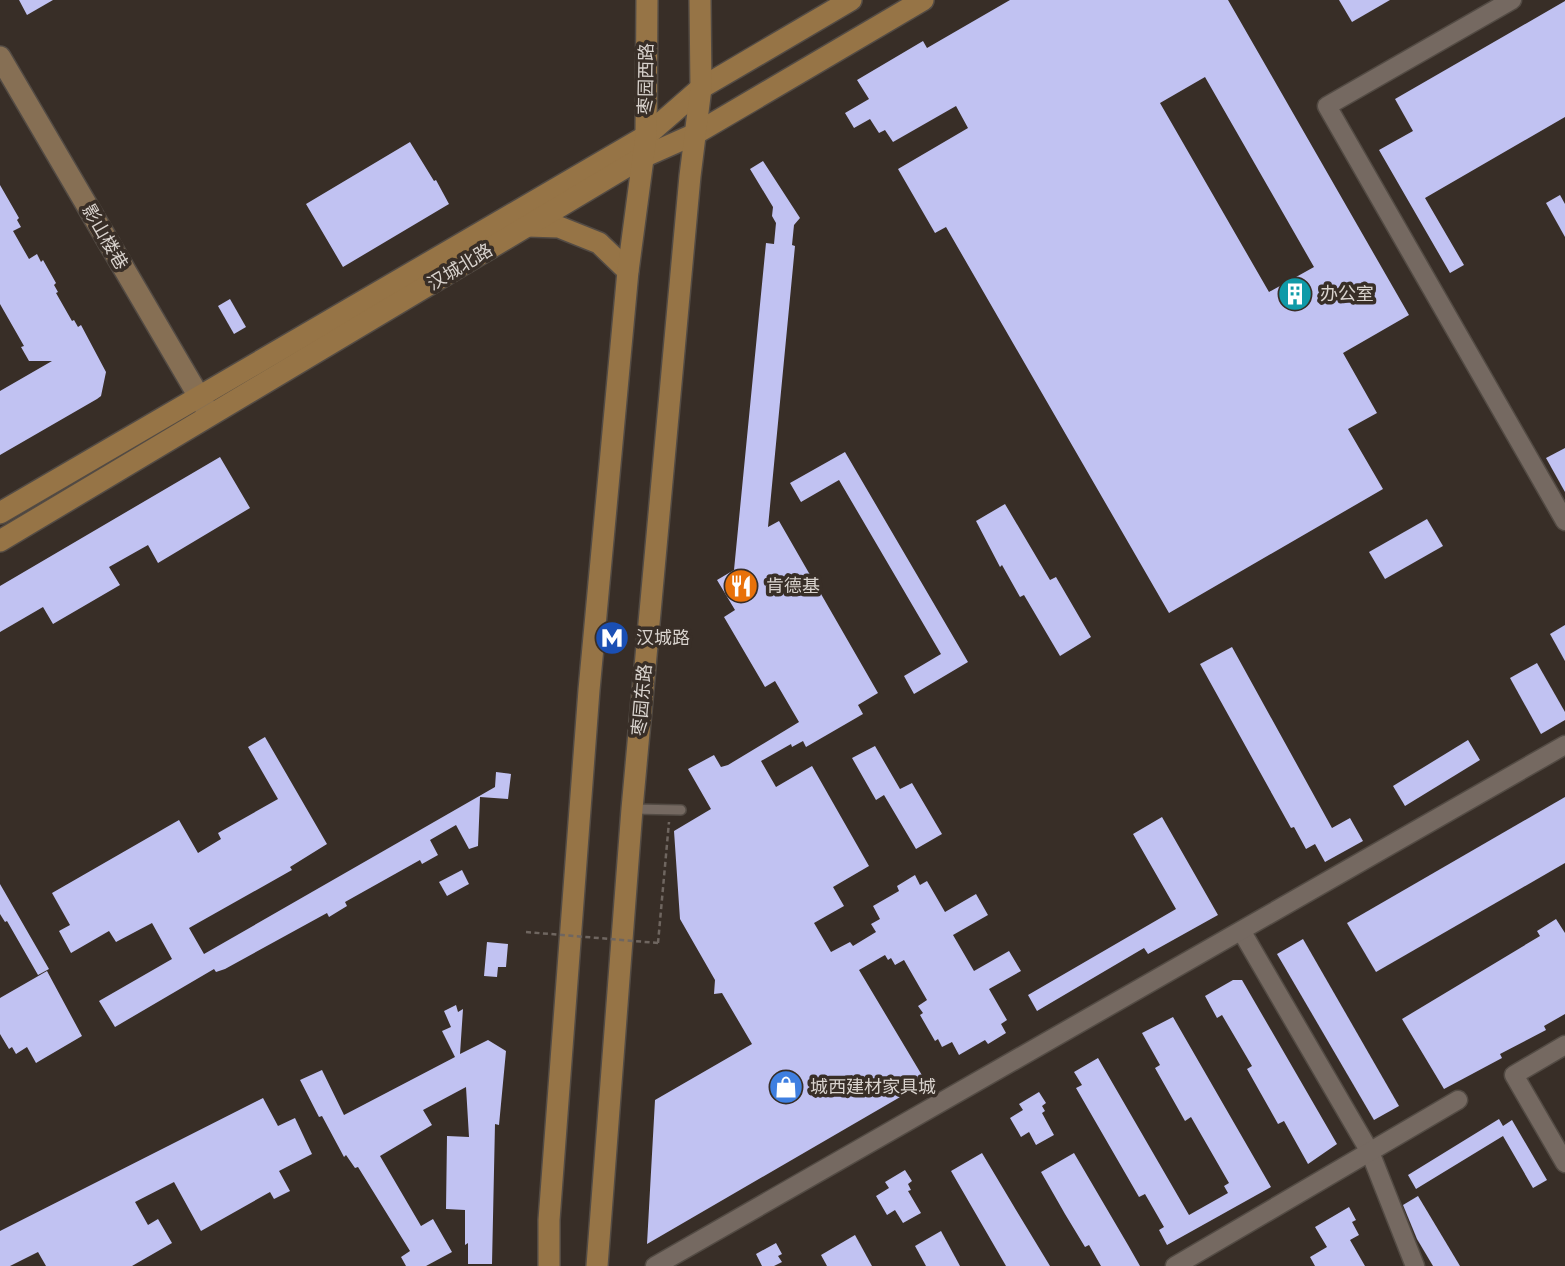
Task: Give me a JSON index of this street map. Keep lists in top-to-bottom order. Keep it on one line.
{"streets":{"main road":["枣园西路","汉城北路","枣园东路"],"street":["影山楼巷"]},"crossings":[["枣园西路","汉城北路"],["影山楼巷","汉城北路"],["汉城北路","枣园东路"]],"places":{"building":["办公室"],"restaurant":["肯德基"],"metro station":["汉城路"],"shop":["城西建材家具城"]}}
